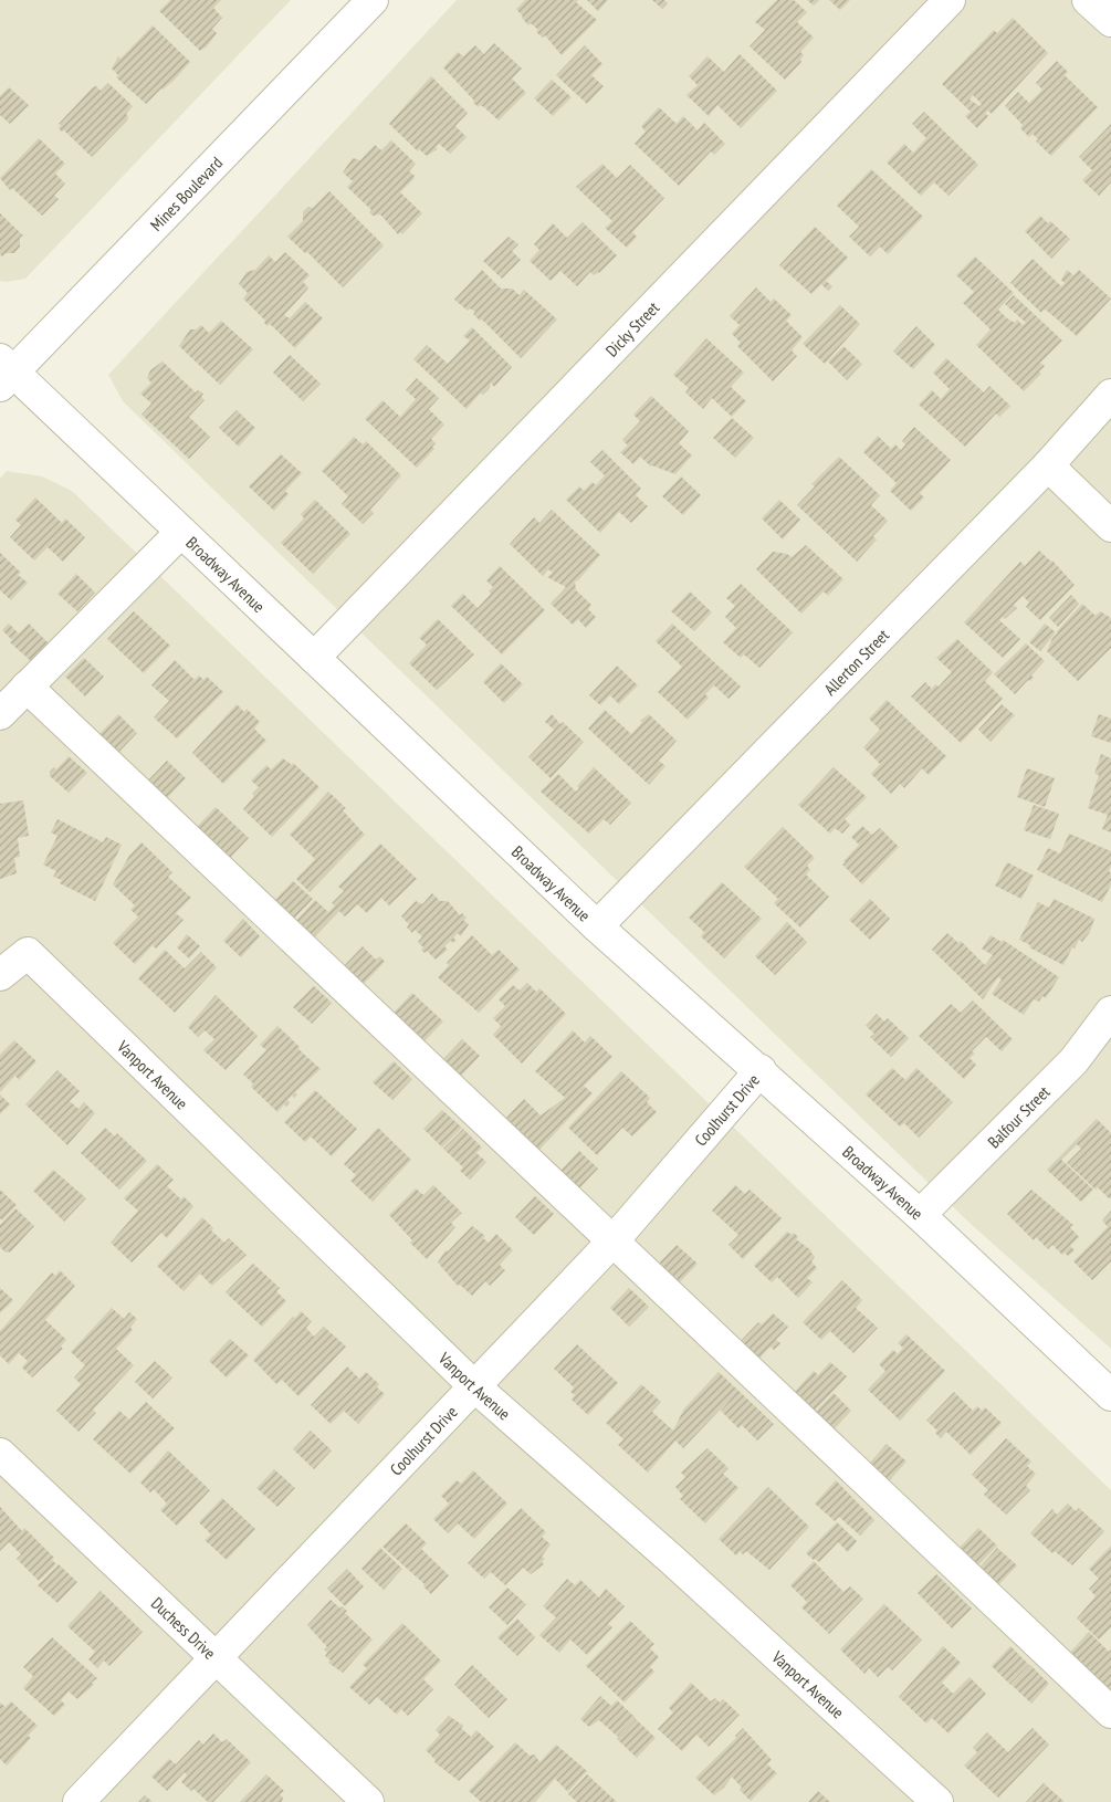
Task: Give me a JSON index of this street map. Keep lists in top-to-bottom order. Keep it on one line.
{"streets":{"street":["Mines Boulevard","Dicky Street","Broadway Avenue","Allerton Street","Vanport Avenue","Coolhurst Drive","Balfour Street","Duchess Drive"]},"crossings":[["Mines Boulevard","Broadway Avenue"],["Dicky Street","Broadway Avenue"],["Broadway Avenue","Allerton Street"],["Broadway Avenue","Coolhurst Drive"],["Broadway Avenue","Balfour Street"],["Vanport Avenue","Coolhurst Drive"],["Coolhurst Drive","Duchess Drive"]]}
